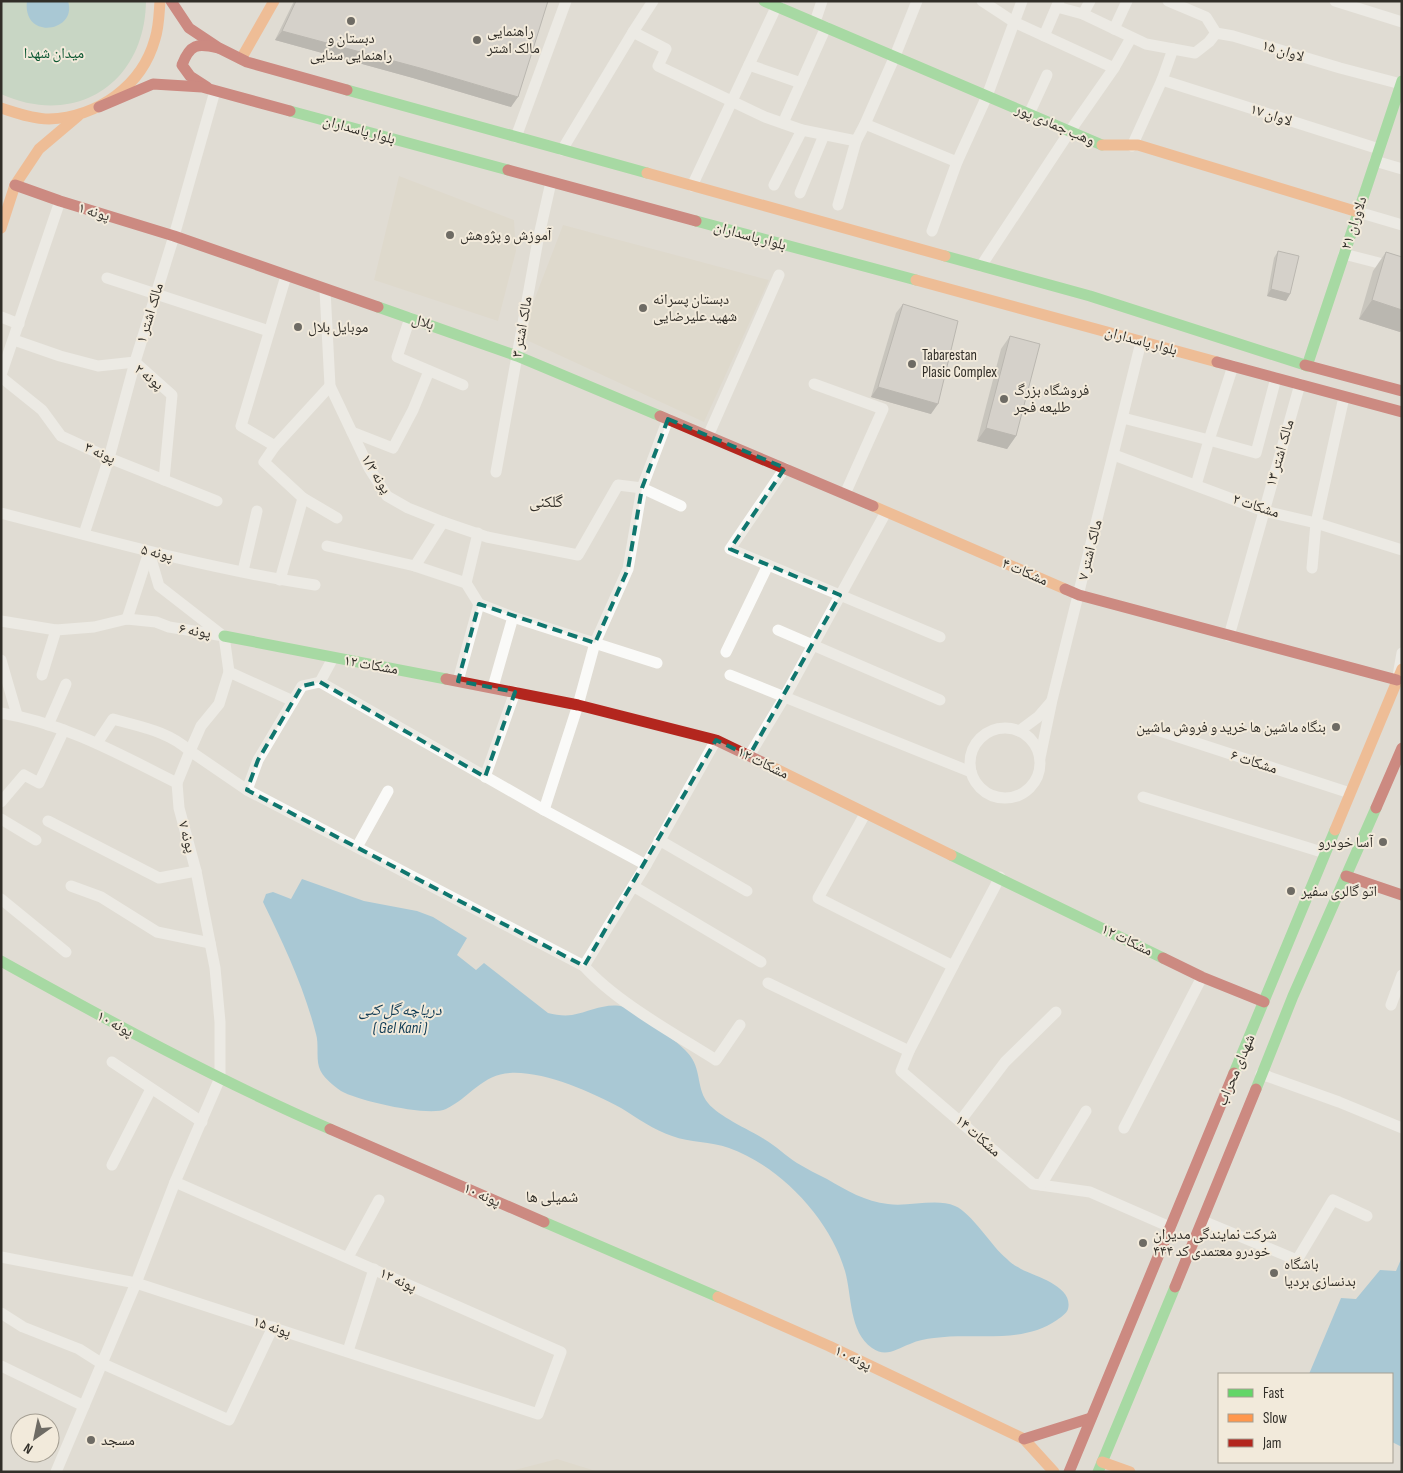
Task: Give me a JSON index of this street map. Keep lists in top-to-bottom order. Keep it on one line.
{"streets":{"street":["لاوان ۱۵","لاوان ۱۷","وهب جمادی پور","بلوار پاسداران","پونه ۱","دلاوران ۲۱","مالک اشتر ۱","بلال","مالک اشتر ۳","پونه ۲","پونه ۳","مالک اشتر ۱۳","پونه ۱/۳","مشکات ۲","مالک اشتر ۷","پونه ۵","مشکات ۴","پونه ۶","مشکات ۱۲","مشکات ۶","پونه ۷","پونه ۱۰","شهدای محراب","مشکات ۱۴","پونه ۱۲","پونه ۱۵"]},"crossings":[["لاوان ۱۵","دلاوران ۲۱"],["لاوان ۱۷","دلاوران ۲۱"],["وهب جمادی پور","دلاوران ۲۱"],["بلوار پاسداران","دلاوران ۲۱"],["بلوار پاسداران","مالک اشتر ۱"],["بلوار پاسداران","مالک اشتر ۳"],["بلوار پاسداران","مالک اشتر ۱۳"],["بلوار پاسداران","مالک اشتر ۷"],["پونه ۱","مالک اشتر ۱"],["پونه ۱","بلال"],["مالک اشتر ۱","بلال"],["مالک اشتر ۱","پونه ۲"],["مالک اشتر ۱","پونه ۳"],["مالک اشتر ۱","پونه ۵"],["بلال","مالک اشتر ۳"],["بلال","پونه ۱/۳"],["بلال","مشکات ۴"],["پونه ۲","پونه ۳"],["مالک اشتر ۱۳","مشکات ۲"],["مالک اشتر ۱۳","مشکات ۴"],["مشکات ۲","مالک اشتر ۷"],["مالک اشتر ۷","مشکات ۴"],["مشکات ۴","شهدای محراب"],["پونه ۶","مشکات ۱۲"],["پونه ۶","پونه ۷"],["مشکات ۱۲","شهدای محراب"],["مشکات ۱۲","مشکات ۱۴"],["مشکات ۶","شهدای محراب"],["پونه ۷","پونه ۱۰"],["شهدای محراب","مشکات ۱۴"],["پونه ۱۲","پونه ۱۵"]],"districts":["گلکنی","شمیلی ها"],"water":["دریاچه گل کنی ( Gel Kani )"],"parks":["میدان شهدا"],"places":["دبستان و راهنمایی سنایی","راهنمایی مالک اشتر","آموزش و پژوهش","دبستان پسرانه شهید علیرضایی","موبایل بلال","Tabarestan Plasic Complex","فروشگاه بزرگ طلیعه فجر","بنگاه ماشین ها خرید و فروش ماشین","آسا خودرو","اتو گالری سفیر","شرکت نمایندگی مدیران خودرو معتمدی کد ۴۴۴","باشگاه بدنسازی بردیا","مسجد"],"legend":["Fast","Slow","Jam"],"north":"bottom left"}
